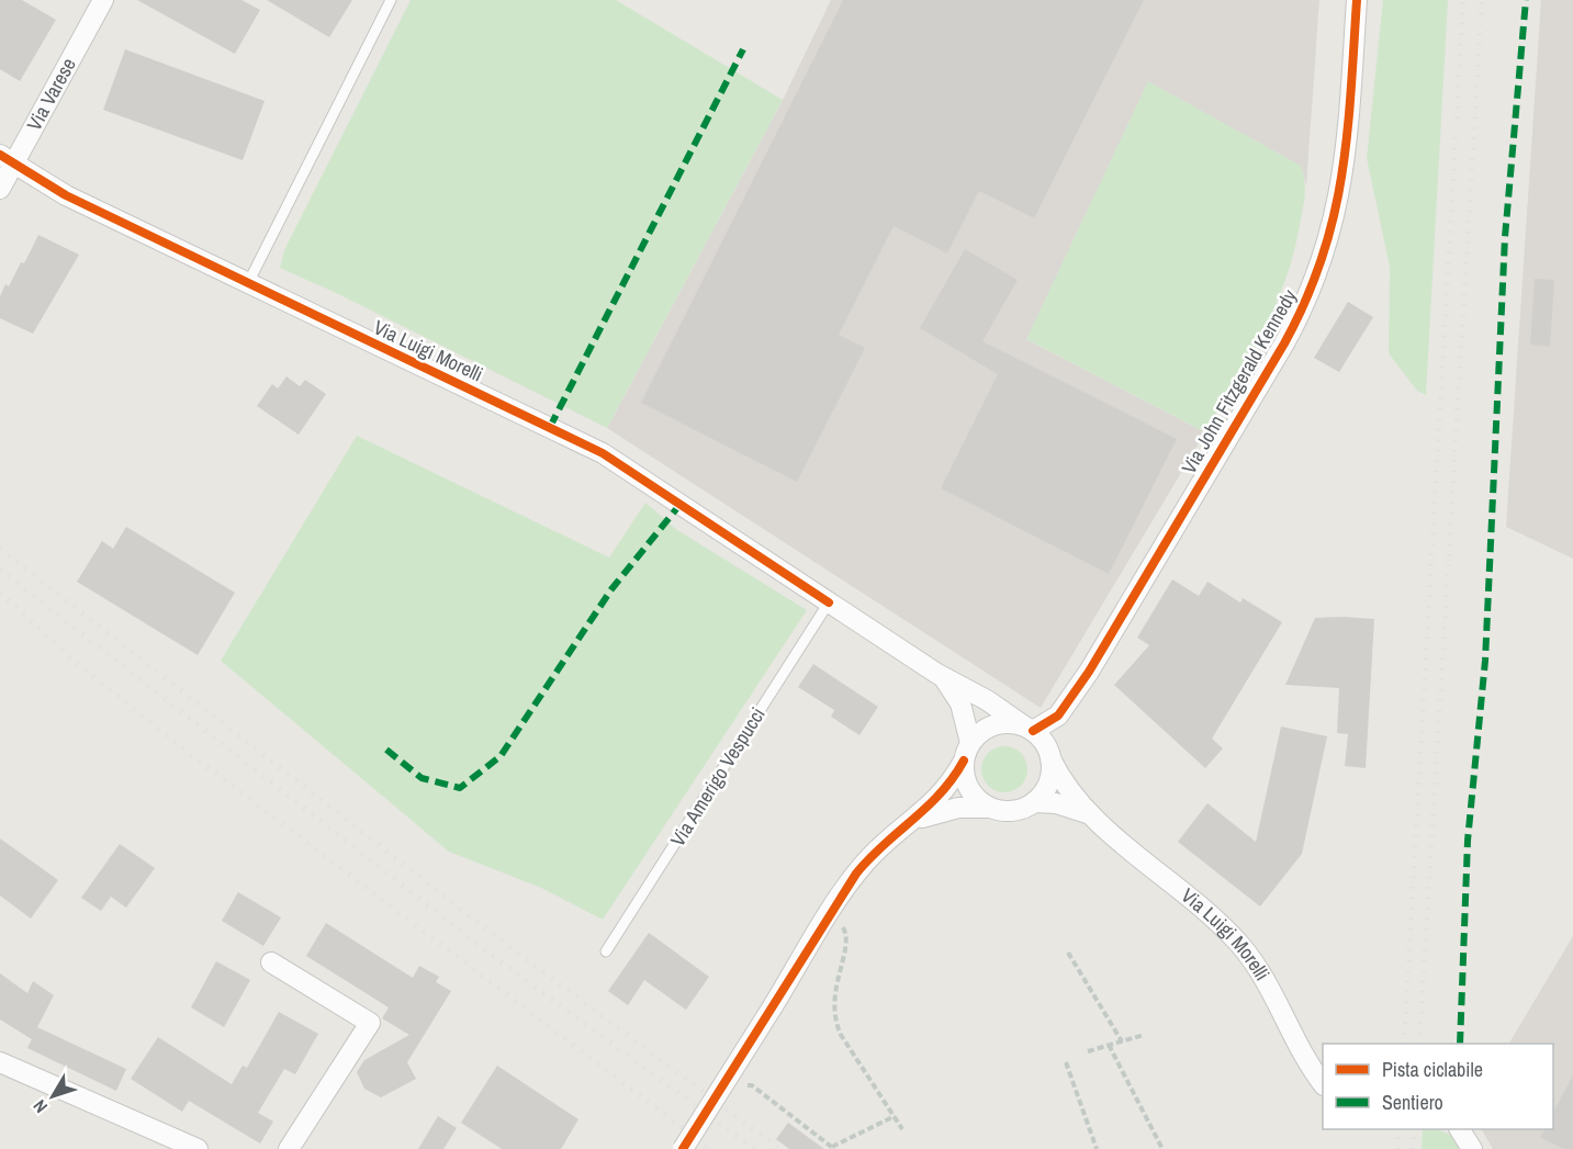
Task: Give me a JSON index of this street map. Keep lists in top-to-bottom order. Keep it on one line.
{"streets":{"street":["Via Varese","Via Luigi Morelli","Via John Fitzgerald Kennedy"],"lane":["Via Amerigo Vespucci"]},"crossings":[["Via Varese","Via Luigi Morelli"],["Via Luigi Morelli","Via John Fitzgerald Kennedy"],["Via Luigi Morelli","Via Amerigo Vespucci"]],"legend":["Pista ciclabile","Sentiero"],"north":"bottom left"}
